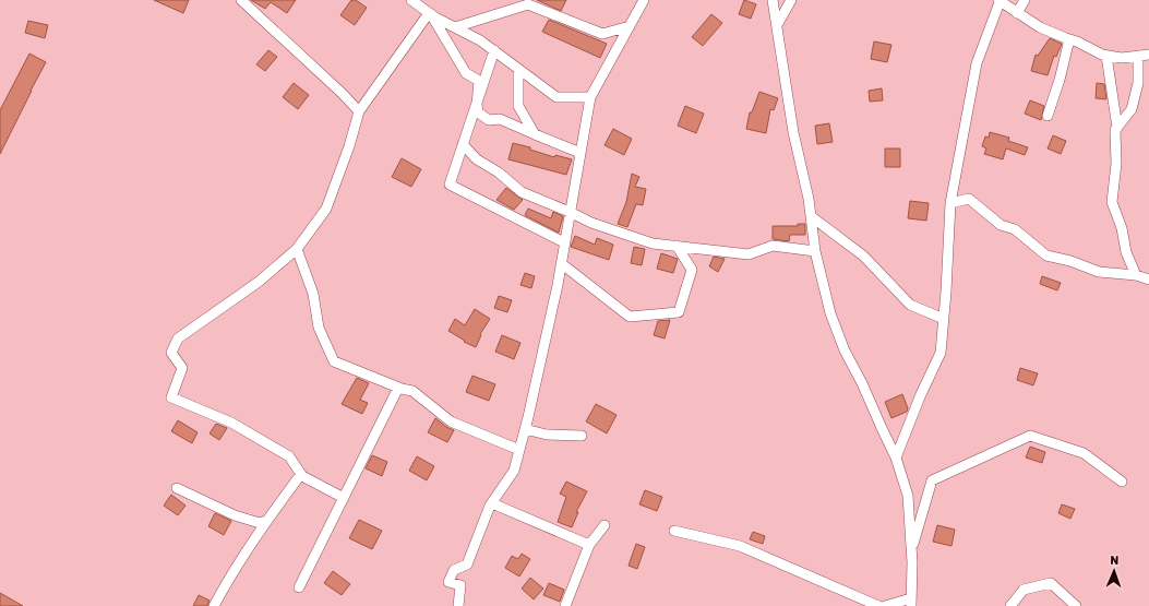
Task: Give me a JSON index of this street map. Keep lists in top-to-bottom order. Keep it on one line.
{"north":"top"}
